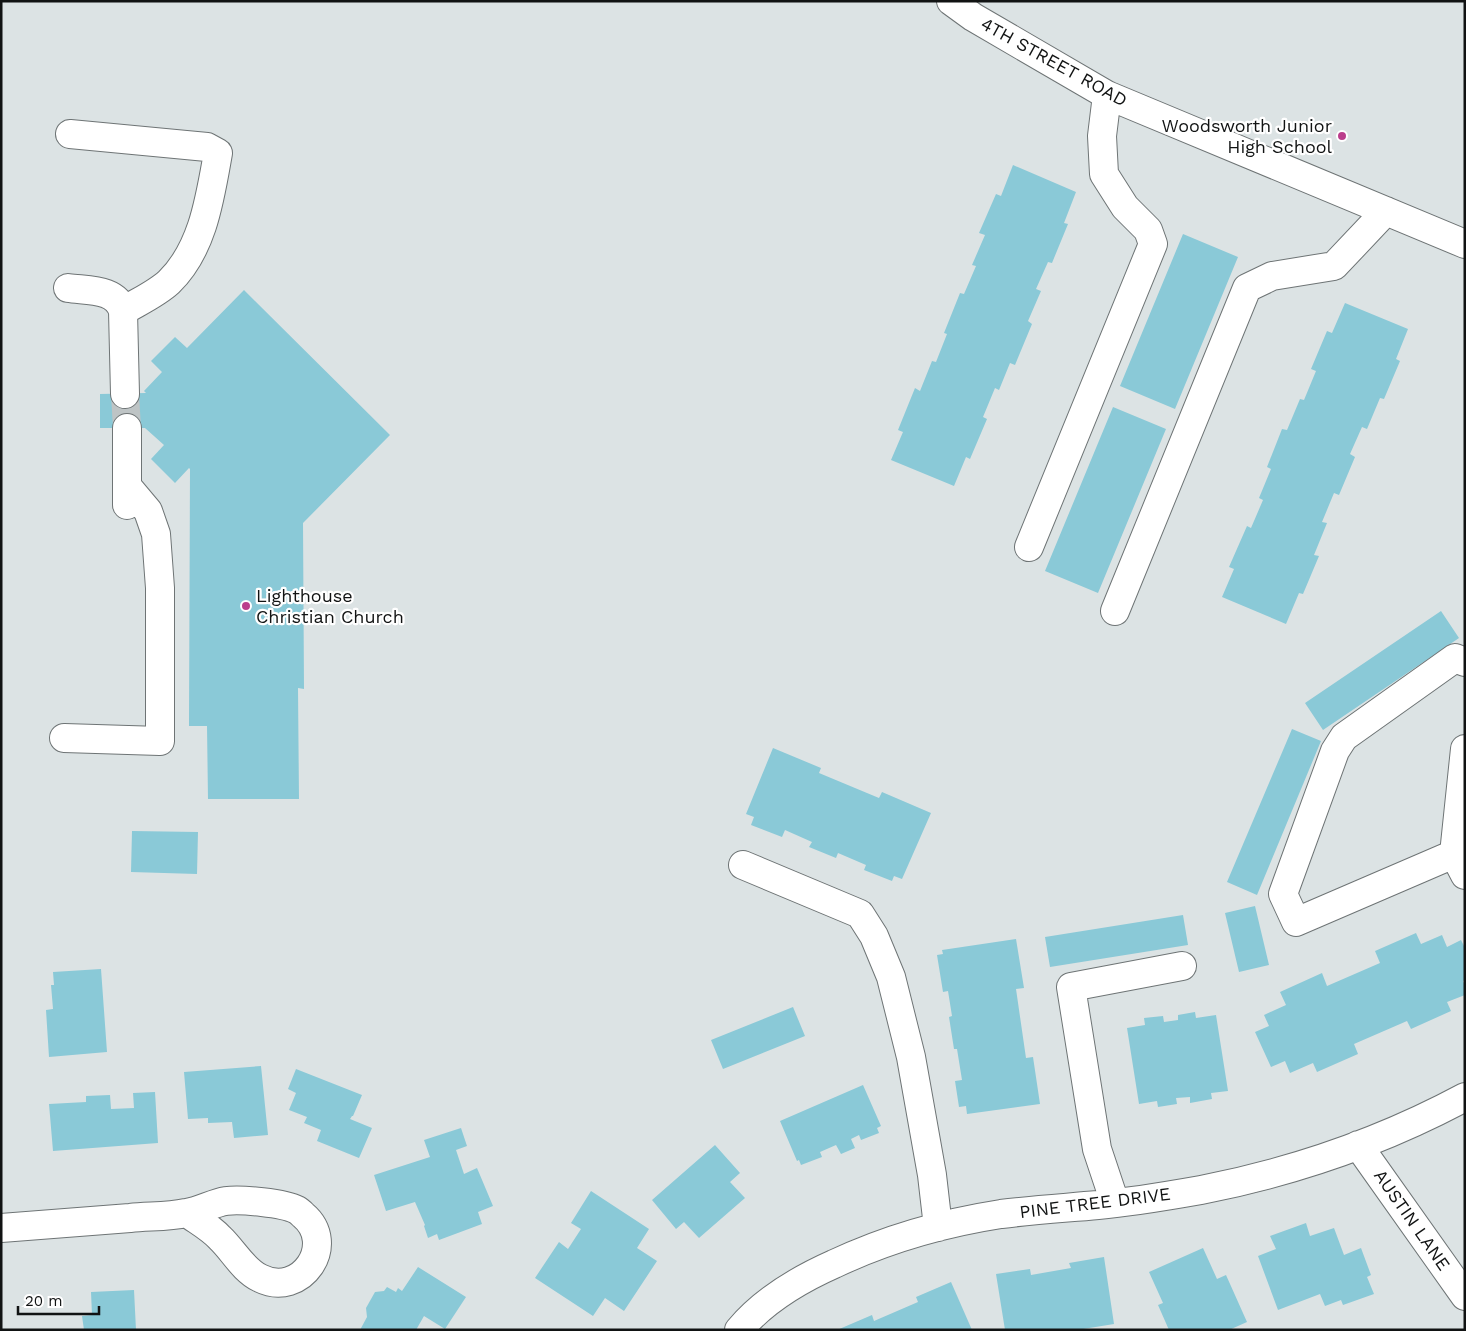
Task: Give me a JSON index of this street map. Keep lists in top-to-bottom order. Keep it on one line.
{"streets":{"street":["4TH STREET ROAD","PINE TREE DRIVE","AUSTIN LANE"]},"crossings":[["PINE TREE DRIVE","AUSTIN LANE"]],"places":["Woodsworth Junior High School","Lighthouse Christian Church"],"scale_bar":"20 m"}
